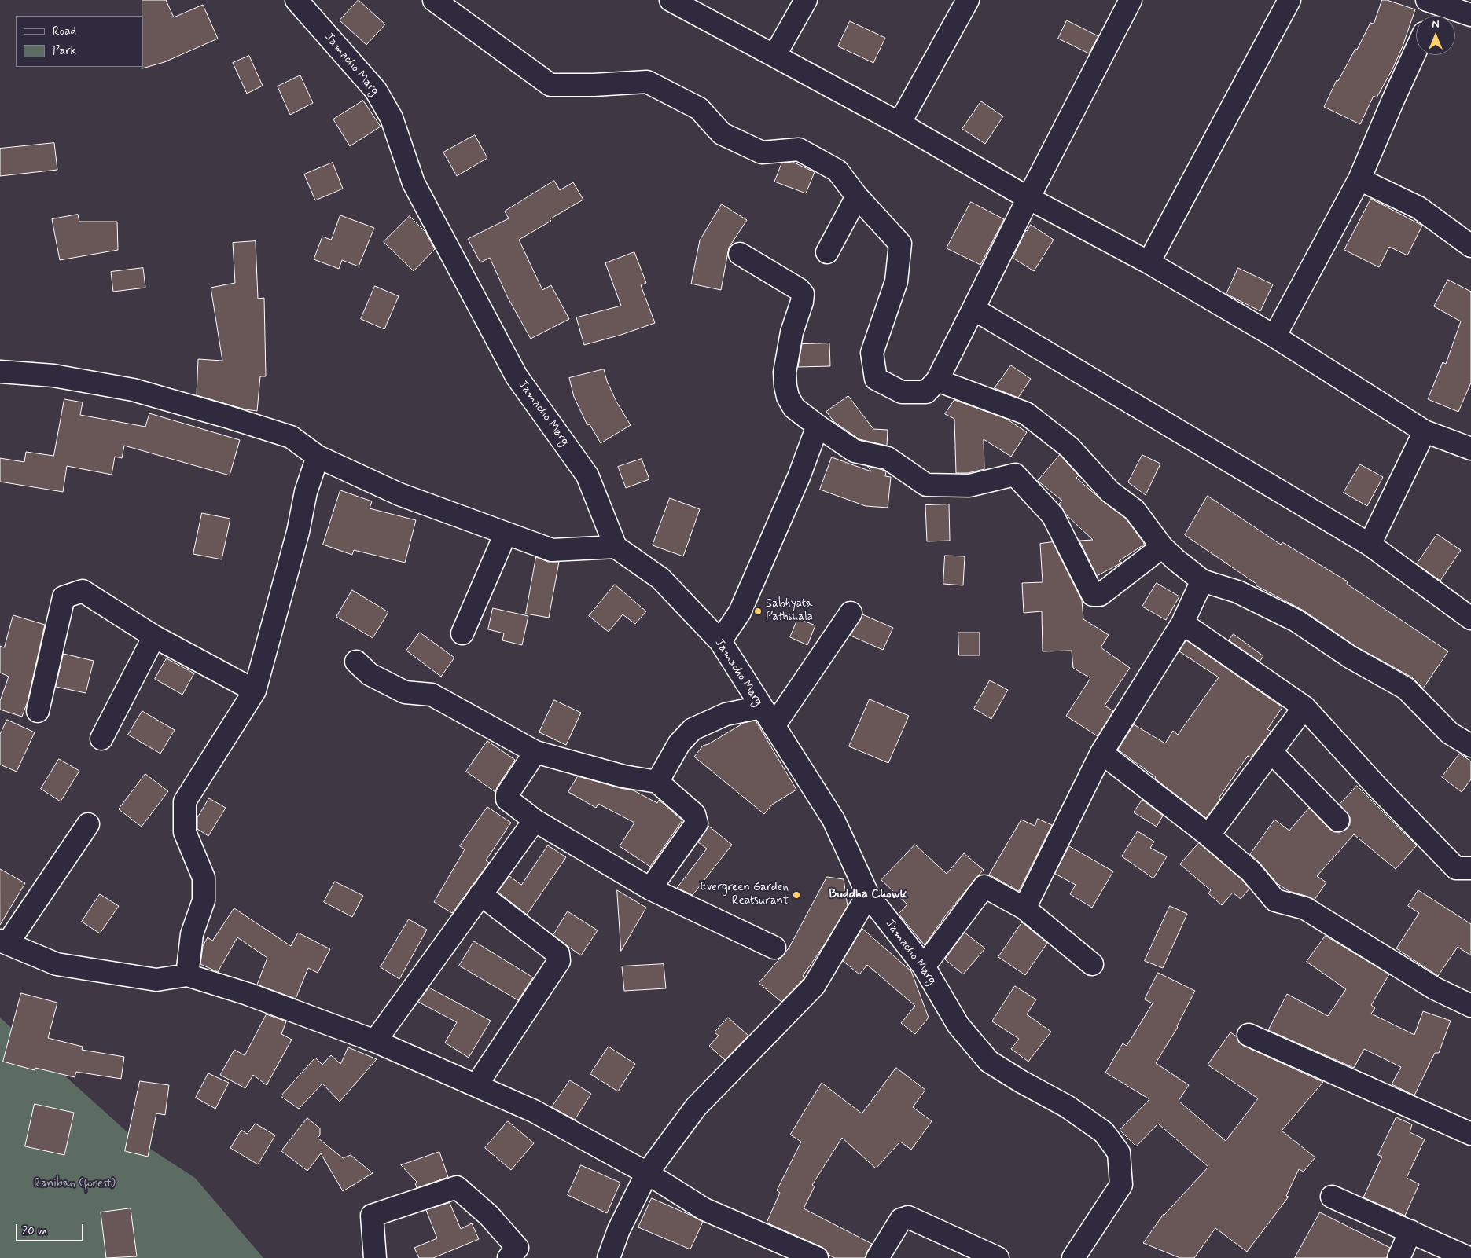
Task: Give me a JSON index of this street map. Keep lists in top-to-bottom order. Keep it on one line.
{"streets":{"street":["Jamacho Marg"]},"districts":["Buddha Chowk"],"parks":["Raniban (forest)"],"places":["Sabhyata Pathshala","Evergreen Garden Reatsurant"],"legend":["Road","Park"],"scale_bar":"20 m","north":"top"}
